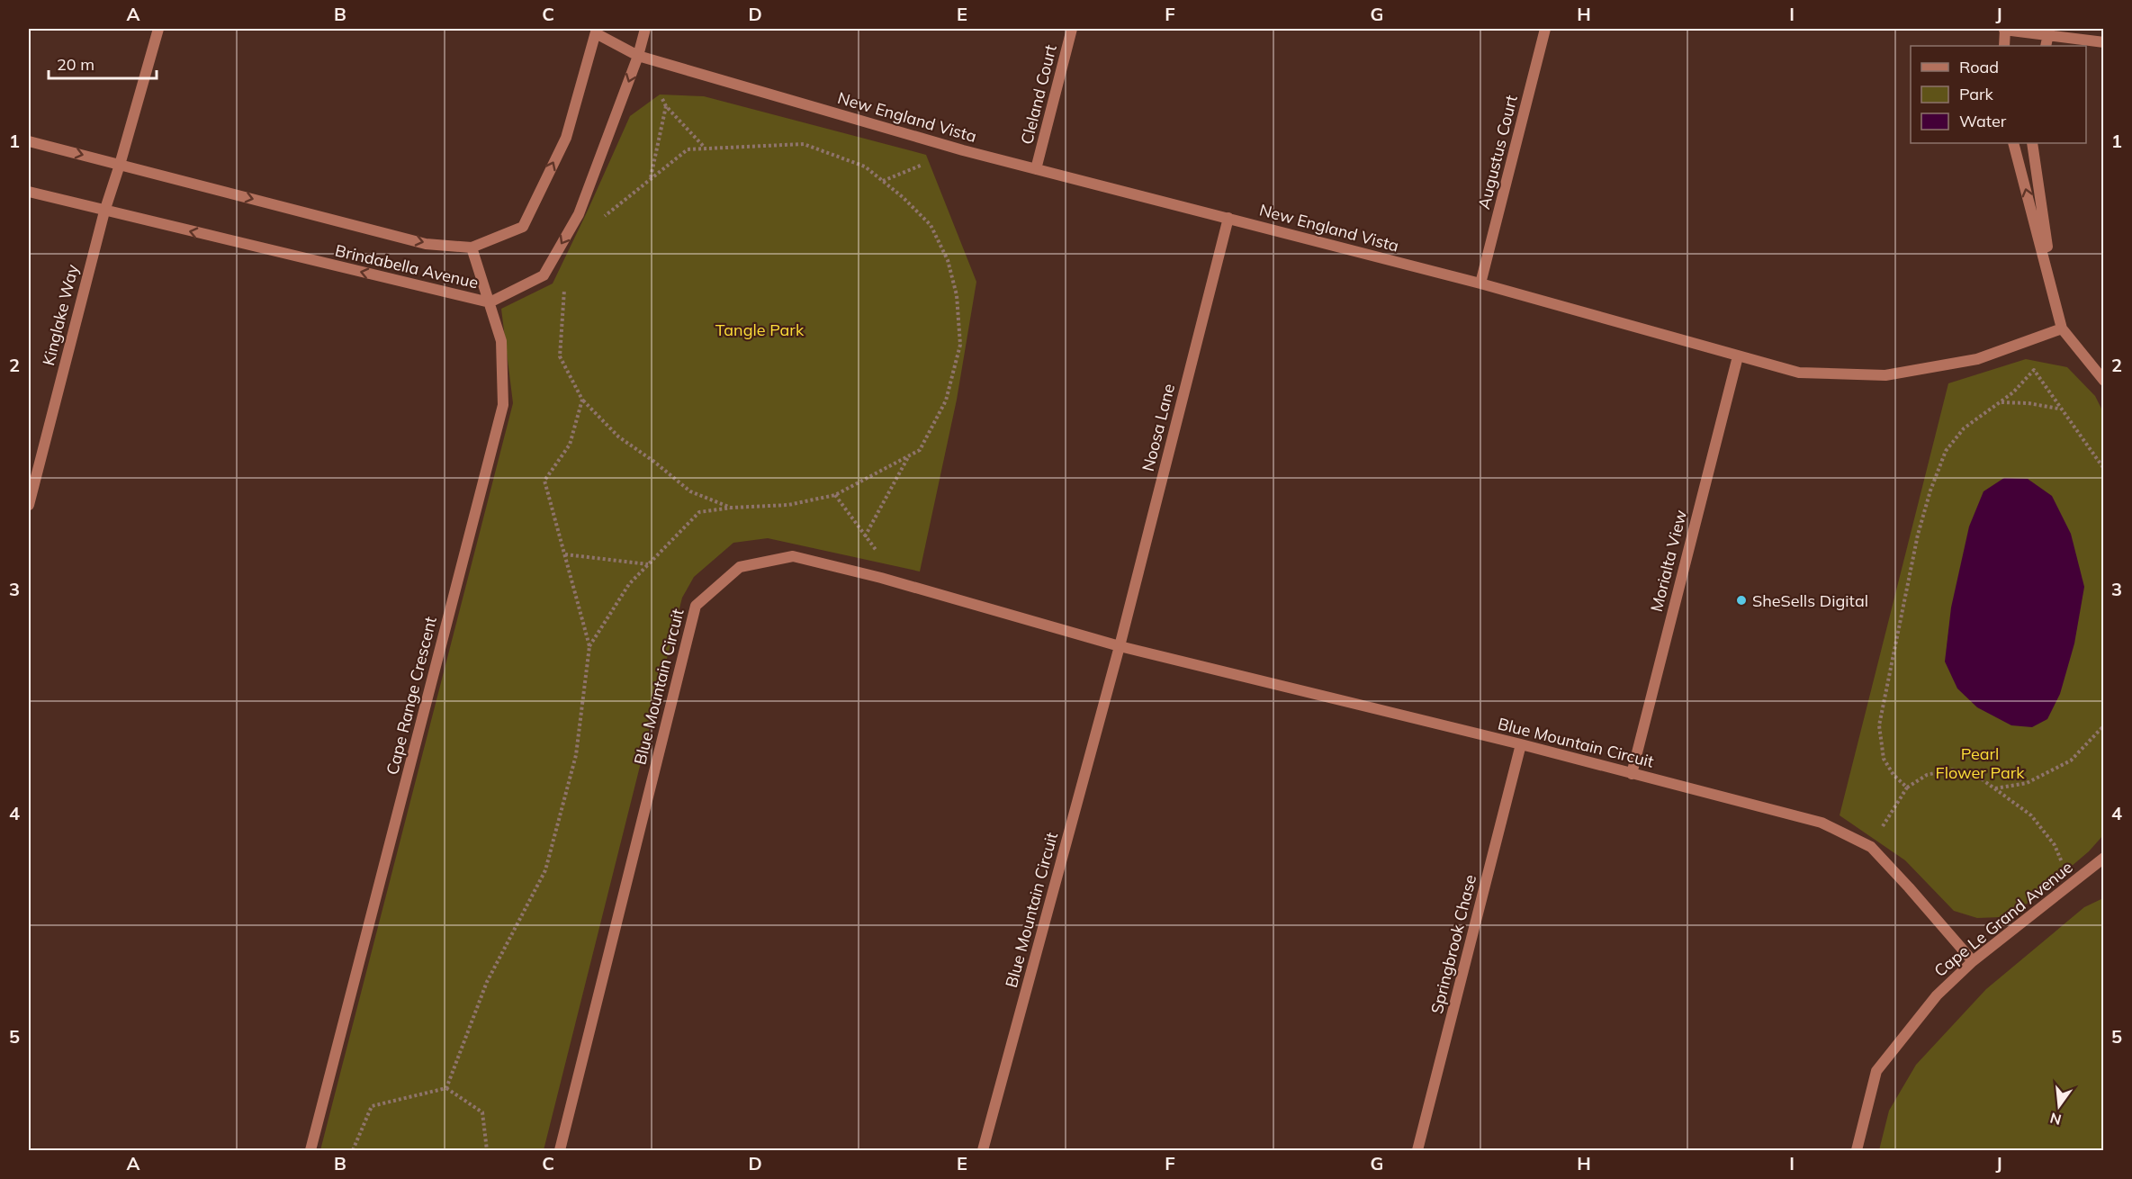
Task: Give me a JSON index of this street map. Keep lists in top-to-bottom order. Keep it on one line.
{"streets":{"street":["Cleland Court","New England Vista","Augustus Court","Brindabella Avenue","Kinglake Way","Noosa Lane","Morialta View","Blue Mountain Circuit","Cape Range Crescent","Cape Le Grand Avenue","Springbrook Chase"]},"crossings":[["Cleland Court","New England Vista"],["New England Vista","Augustus Court"],["New England Vista","Brindabella Avenue"],["New England Vista","Noosa Lane"],["New England Vista","Morialta View"],["Brindabella Avenue","Kinglake Way"],["Brindabella Avenue","Cape Range Crescent"],["Noosa Lane","Blue Mountain Circuit"],["Morialta View","Blue Mountain Circuit"],["Blue Mountain Circuit","Cape Le Grand Avenue"],["Blue Mountain Circuit","Springbrook Chase"]],"parks":["Tangle Park","Pearl Flower Park"],"places":["SheSells Digital"],"legend":["Road","Park","Water"],"scale_bar":"20 m","north":"bottom","grid":{"columns":["A","B","C","D","E","F","G","H","I","J"],"rows":["1","2","3","4","5"]}}
